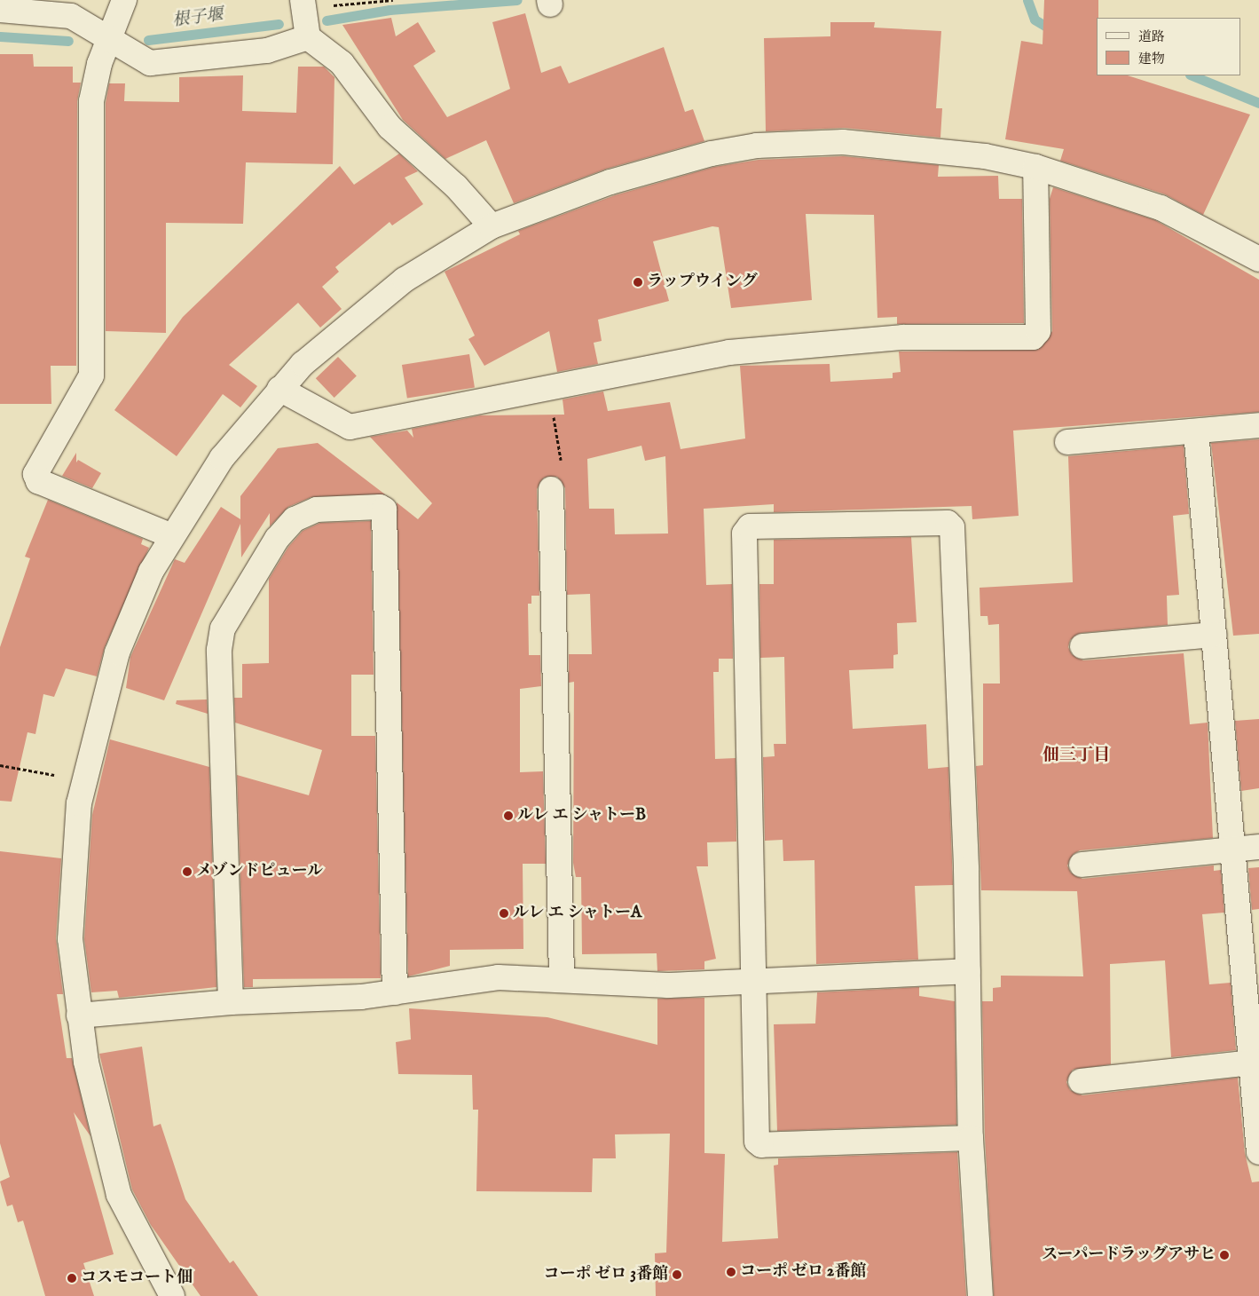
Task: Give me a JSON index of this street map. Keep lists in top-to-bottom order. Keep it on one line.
{"districts":["佃三丁目"],"water":["根子堰"],"places":["ラップウイング","ルレ エ シャトーB","メゾンドピュール","ルレ エ シャトーA","スーパードラッグアサヒ","コーポ ゼロ 2番館","コーポ ゼロ 3番館","コスモコート佃"],"legend":["道路","建物"]}
